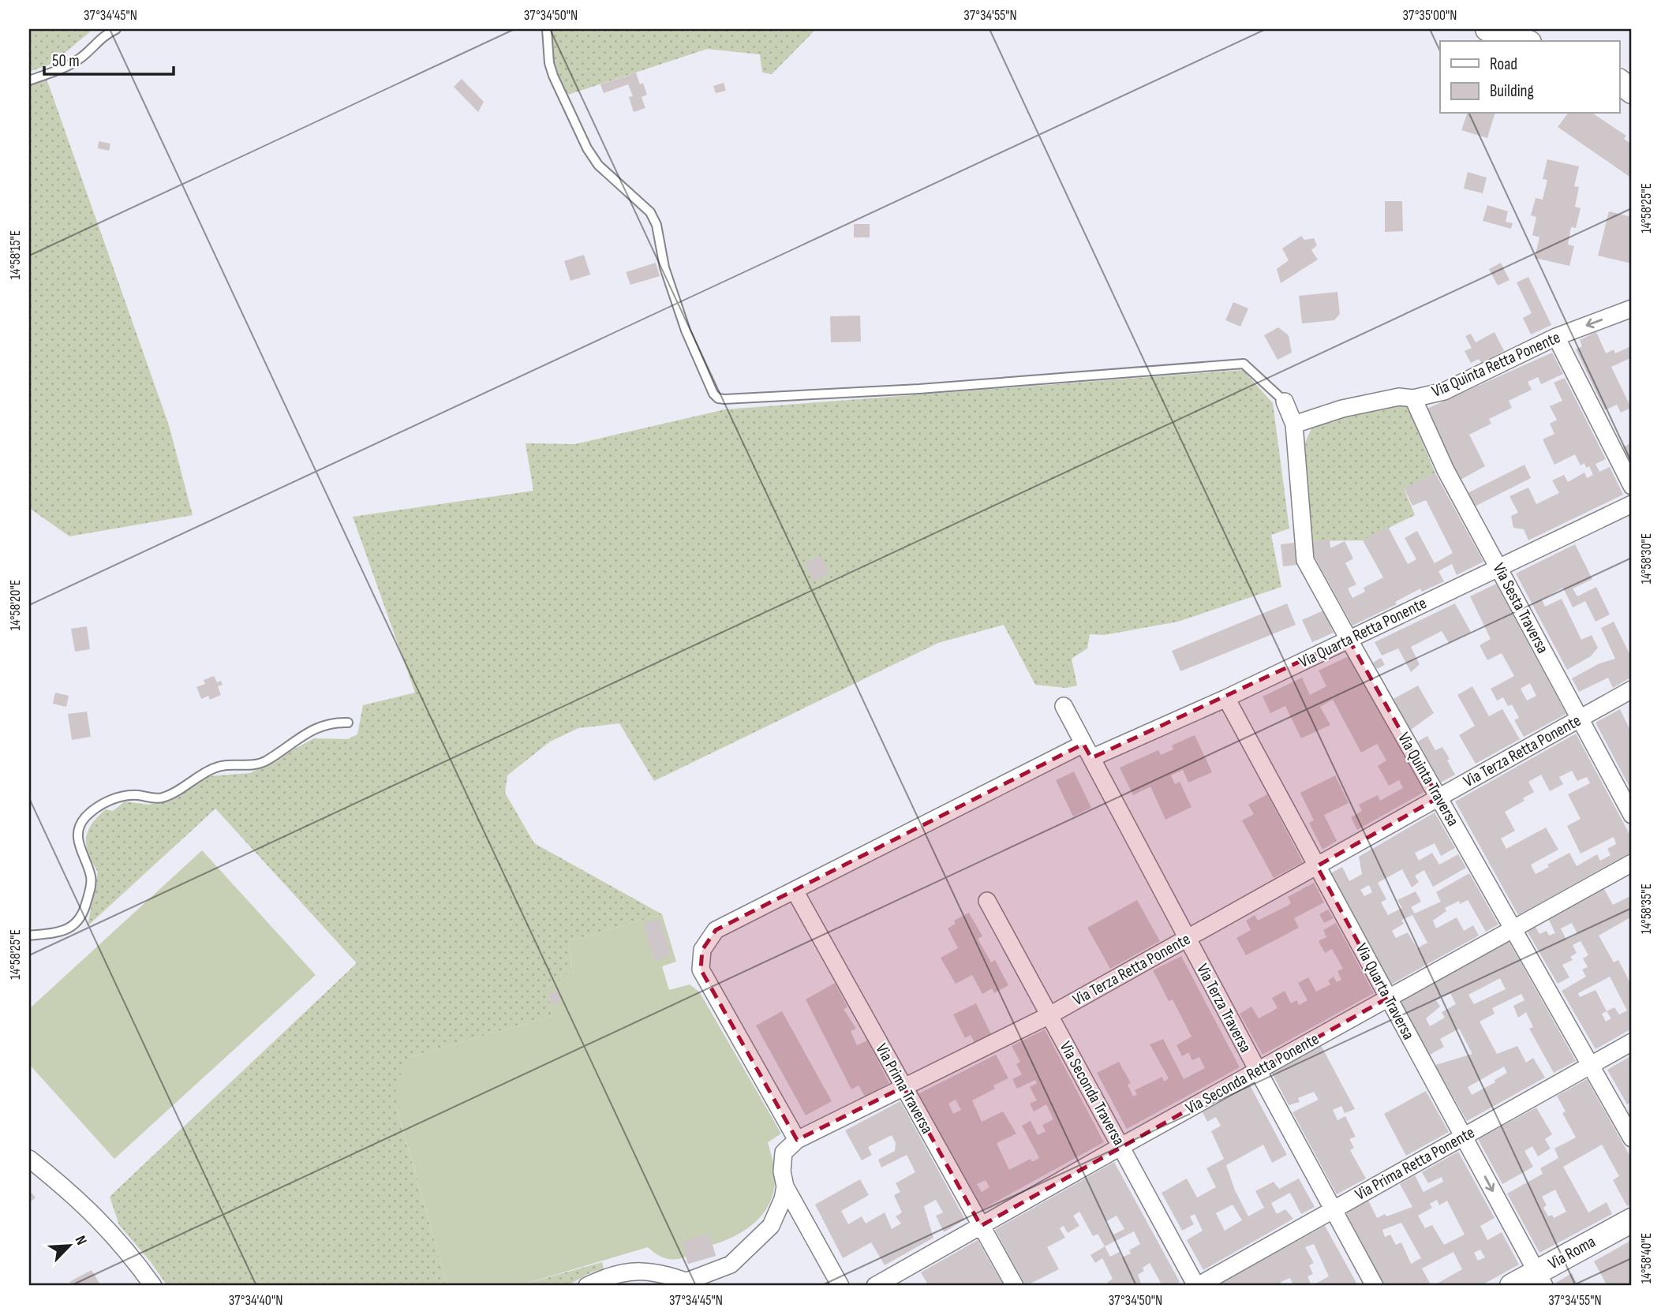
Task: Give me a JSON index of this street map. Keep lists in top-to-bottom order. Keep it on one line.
{"streets":{"street":["Via Quinta Retta Ponente","Via Sesta Traversa","Via Quarta Retta Ponente","Via Terza Retta Ponente","Via Quinta Traversa","Via Quarta Traversa","Via Terza Traversa","Via Seconda Retta Ponente","Via Prima Traversa","Via Seconda Traversa","Via Prima Retta Ponente","Via Roma"]},"crossings":[["Via Quinta Retta Ponente","Via Sesta Traversa"],["Via Quinta Retta Ponente","Via Quinta Traversa"],["Via Sesta Traversa","Via Quarta Retta Ponente"],["Via Sesta Traversa","Via Terza Retta Ponente"],["Via Quarta Retta Ponente","Via Terza Retta Ponente"],["Via Quarta Retta Ponente","Via Quinta Traversa"],["Via Quarta Retta Ponente","Via Quarta Traversa"],["Via Quarta Retta Ponente","Via Terza Traversa"],["Via Quarta Retta Ponente","Via Prima Traversa"],["Via Terza Retta Ponente","Via Quinta Traversa"],["Via Terza Retta Ponente","Via Quarta Traversa"],["Via Terza Retta Ponente","Via Terza Traversa"],["Via Terza Retta Ponente","Via Prima Traversa"],["Via Terza Retta Ponente","Via Seconda Traversa"],["Via Quinta Traversa","Via Seconda Retta Ponente"],["Via Quinta Traversa","Via Prima Retta Ponente"],["Via Quarta Traversa","Via Seconda Retta Ponente"],["Via Quarta Traversa","Via Prima Retta Ponente"],["Via Quarta Traversa","Via Roma"],["Via Terza Traversa","Via Seconda Retta Ponente"],["Via Terza Traversa","Via Prima Retta Ponente"],["Via Seconda Retta Ponente","Via Prima Traversa"],["Via Seconda Retta Ponente","Via Seconda Traversa"],["Via Seconda Traversa","Via Prima Retta Ponente"]],"legend":["Road","Building"],"scale_bar":"50 m","north":"top right","coordinates":["37°34'45\"N","37°34'50\"N","37°34'55\"N","37°35'00\"N","14°58'25\"E","14°58'15\"E","14°58'30\"E","14°58'20\"E","14°58'35\"E","14°58'40\"E","37°34'40\"N"]}
